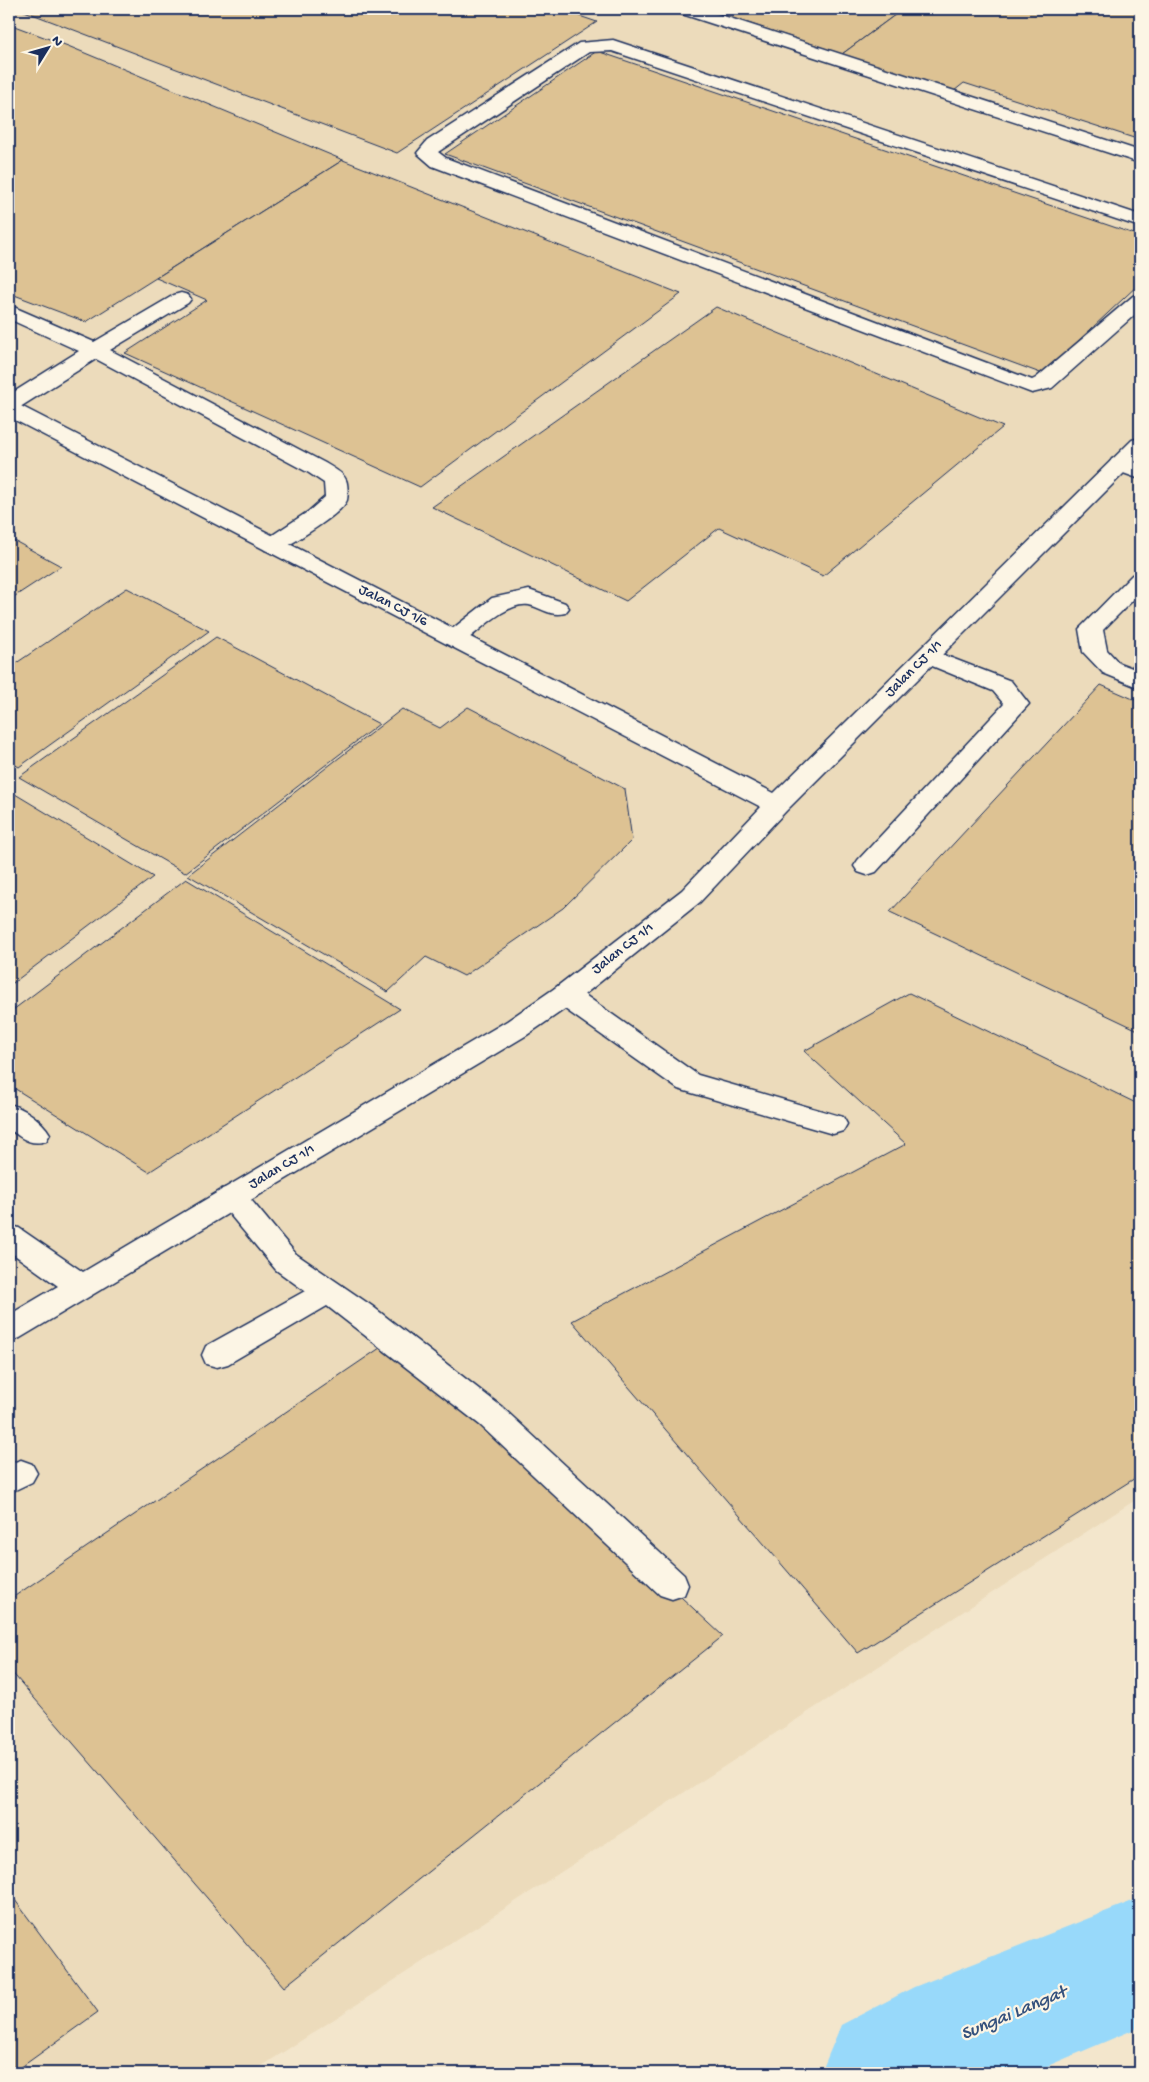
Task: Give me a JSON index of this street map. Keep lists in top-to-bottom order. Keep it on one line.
{"streets":{"street":["Jalan CJ 1/6","Jalan CJ 1/1"]},"crossings":[["Jalan CJ 1/6","Jalan CJ 1/1"]],"water":["Sungai Langat"],"north":"top right"}
